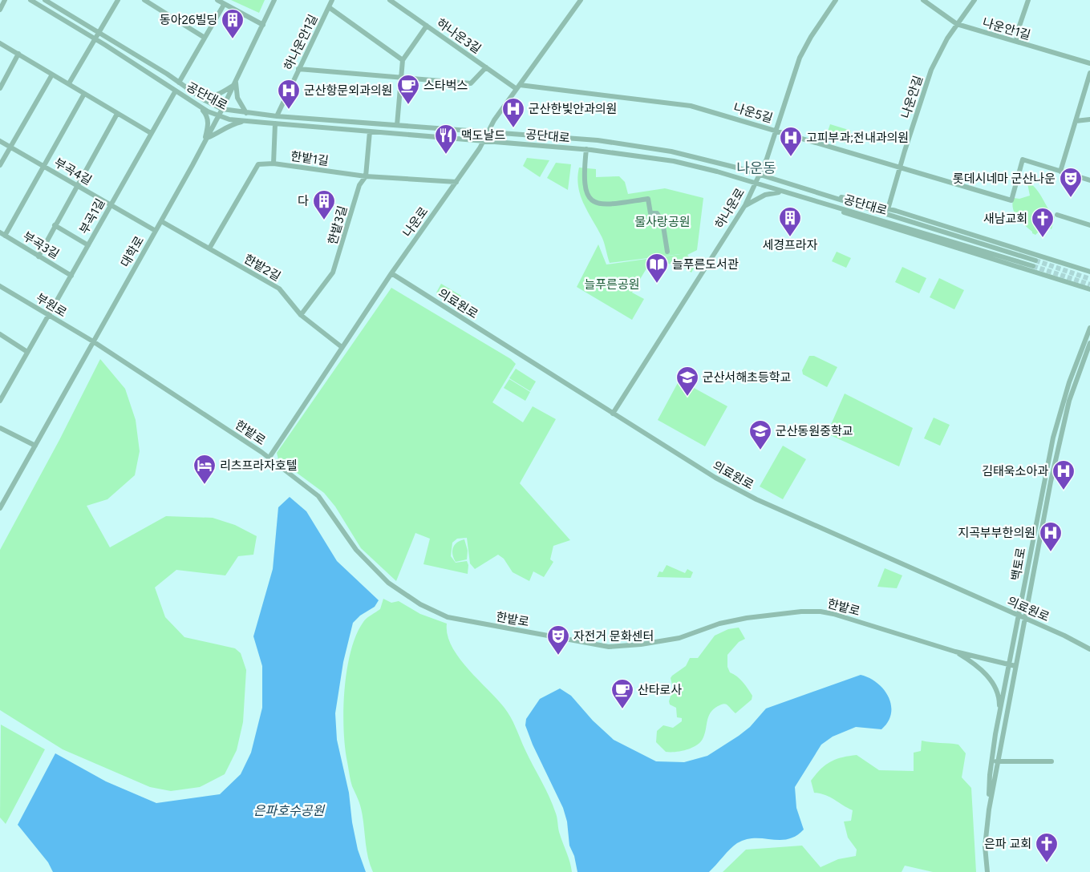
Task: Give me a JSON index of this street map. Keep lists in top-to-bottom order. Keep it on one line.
{"streets":{"street":["나운안1길","하나운3길","하나운안1길","공단대로","나운안길","나운5길","한밭1길","부곡4길","하나운로","부곡1길","나운로","한밭3길","부곡3길","대학로","한밭2길","의료원로","부원로","한밭로","백토로"]},"crossings":[["나운안1길","나운안길"],["하나운3길","나운5길"],["하나운3길","나운로"],["하나운안1길","공단대로"],["공단대로","하나운로"],["공단대로","부곡1길"],["공단대로","나운로"],["공단대로","한밭3길"],["공단대로","대학로"],["나운안길","나운5길"],["나운5길","하나운로"],["나운5길","나운로"],["한밭1길","나운로"],["한밭1길","한밭3길"],["한밭1길","한밭2길"],["부곡4길","부곡1길"],["부곡4길","대학로"],["하나운로","의료원로"],["부곡1길","부곡3길"],["부곡1길","부원로"],["나운로","한밭2길"],["나운로","의료원로"],["나운로","한밭로"],["한밭3길","한밭2길"],["대학로","한밭2길"],["대학로","부원로"],["대학로","한밭로"],["의료원로","백토로"],["부원로","한밭로"],["한밭로","백토로"]],"districts":["나운동"],"water":["은파호수공원"],"parks":["물사랑공원","늘푸른공원"],"places":{"building":["동아26빌딩","다","세경프라자"],"cafe":["스타벅스","산타로사"],"hospital":["군산항문외과의원","군산한빛안과의원","고피부과;전내과의원","김태욱소아과","지곡부부한의원"],"restaurant":["맥도날드"],"theatre":["롯데시네마 군산나운","자전거 문화센터"],"church":["새남교회","은파 교회"],"library":["늘푸른도서관"],"school or university":["군산서해초등학교","군산동원중학교"],"hotel":["리츠프라자호텔"]}}
